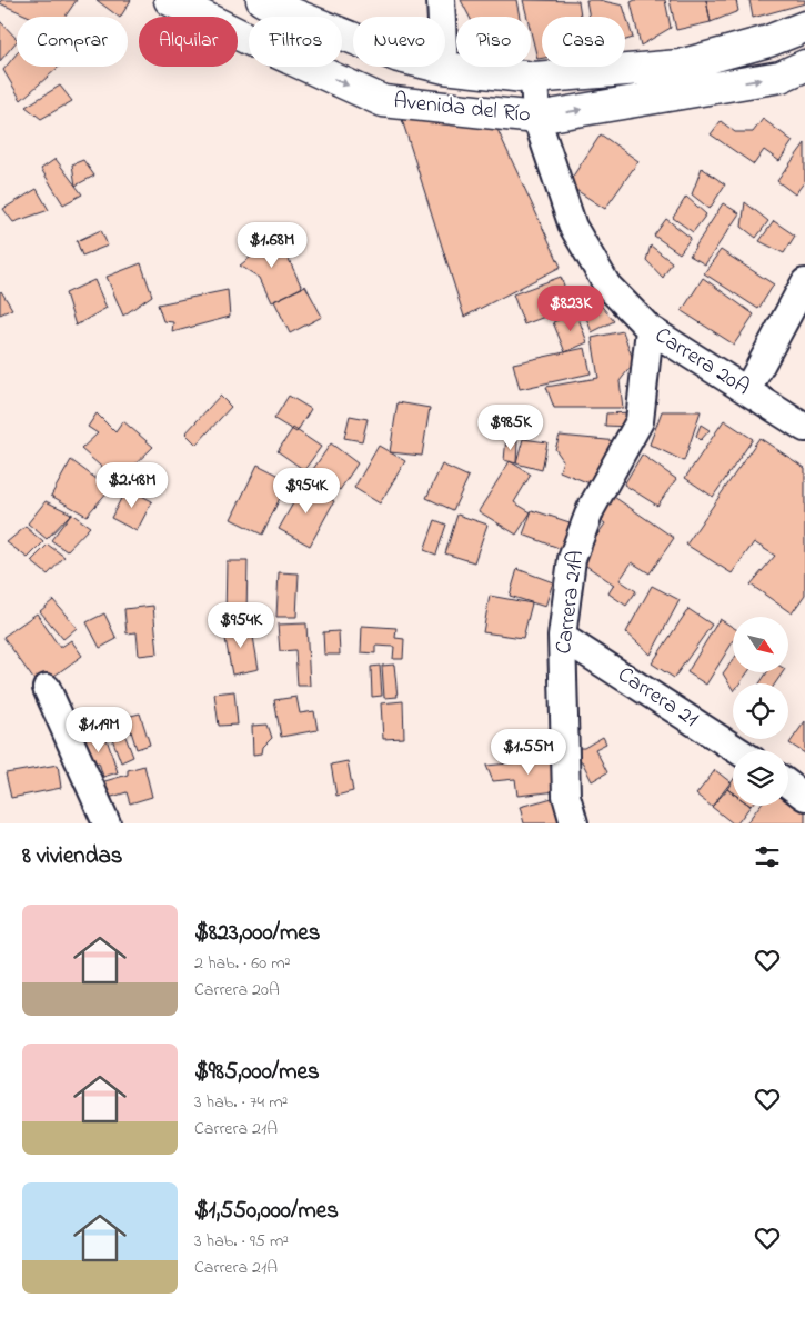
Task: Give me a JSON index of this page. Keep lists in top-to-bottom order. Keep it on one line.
{"streets":{"main road":["Avenida del Río"],"street":["Carrera 20A","Carrera 21A","Carrera 21"]},"crossings":[["Avenida del Río","Carrera 20A"],["Carrera 20A","Carrera 21A"],["Carrera 21A","Carrera 21"]],"north":"bottom right","page":{"chip":["Comprar","Alquilar","Filtros","Nuevo","Piso","Casa"],"price":["$1.68M","$823K","$985K","$2.48M","$954K","$954K","$1.19M","$1.55M"],"heading":"8 viviendas","list":[{"name":"$823,000/mes","note":"2 hab. · 60 m² · Carrera 20A"},{"name":"$985,000/mes","note":"3 hab. · 74 m² · Carrera 21A"},{"name":"$1,550,000/mes","note":"3 hab. · 95 m² · Carrera 21A"}]}}
